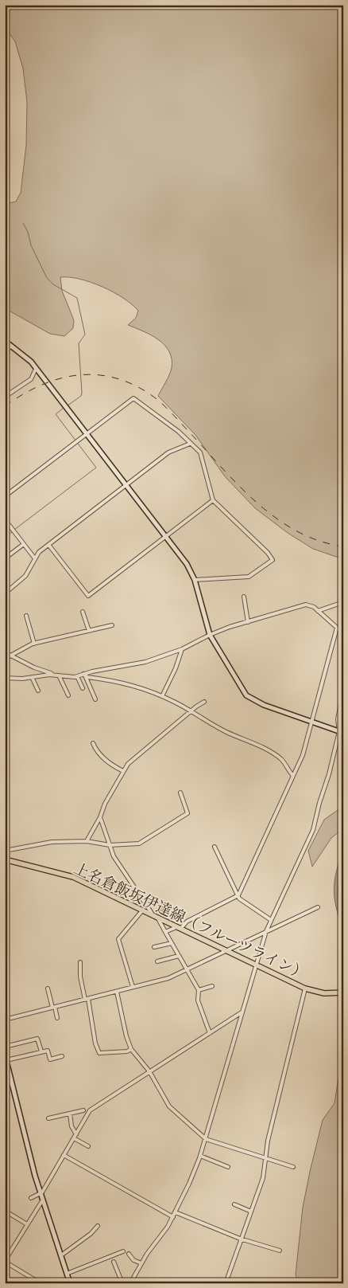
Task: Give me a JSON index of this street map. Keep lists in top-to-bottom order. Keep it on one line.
{"streets":{"main road":["上名倉飯坂伊達線（フルーツライン）"]}}
